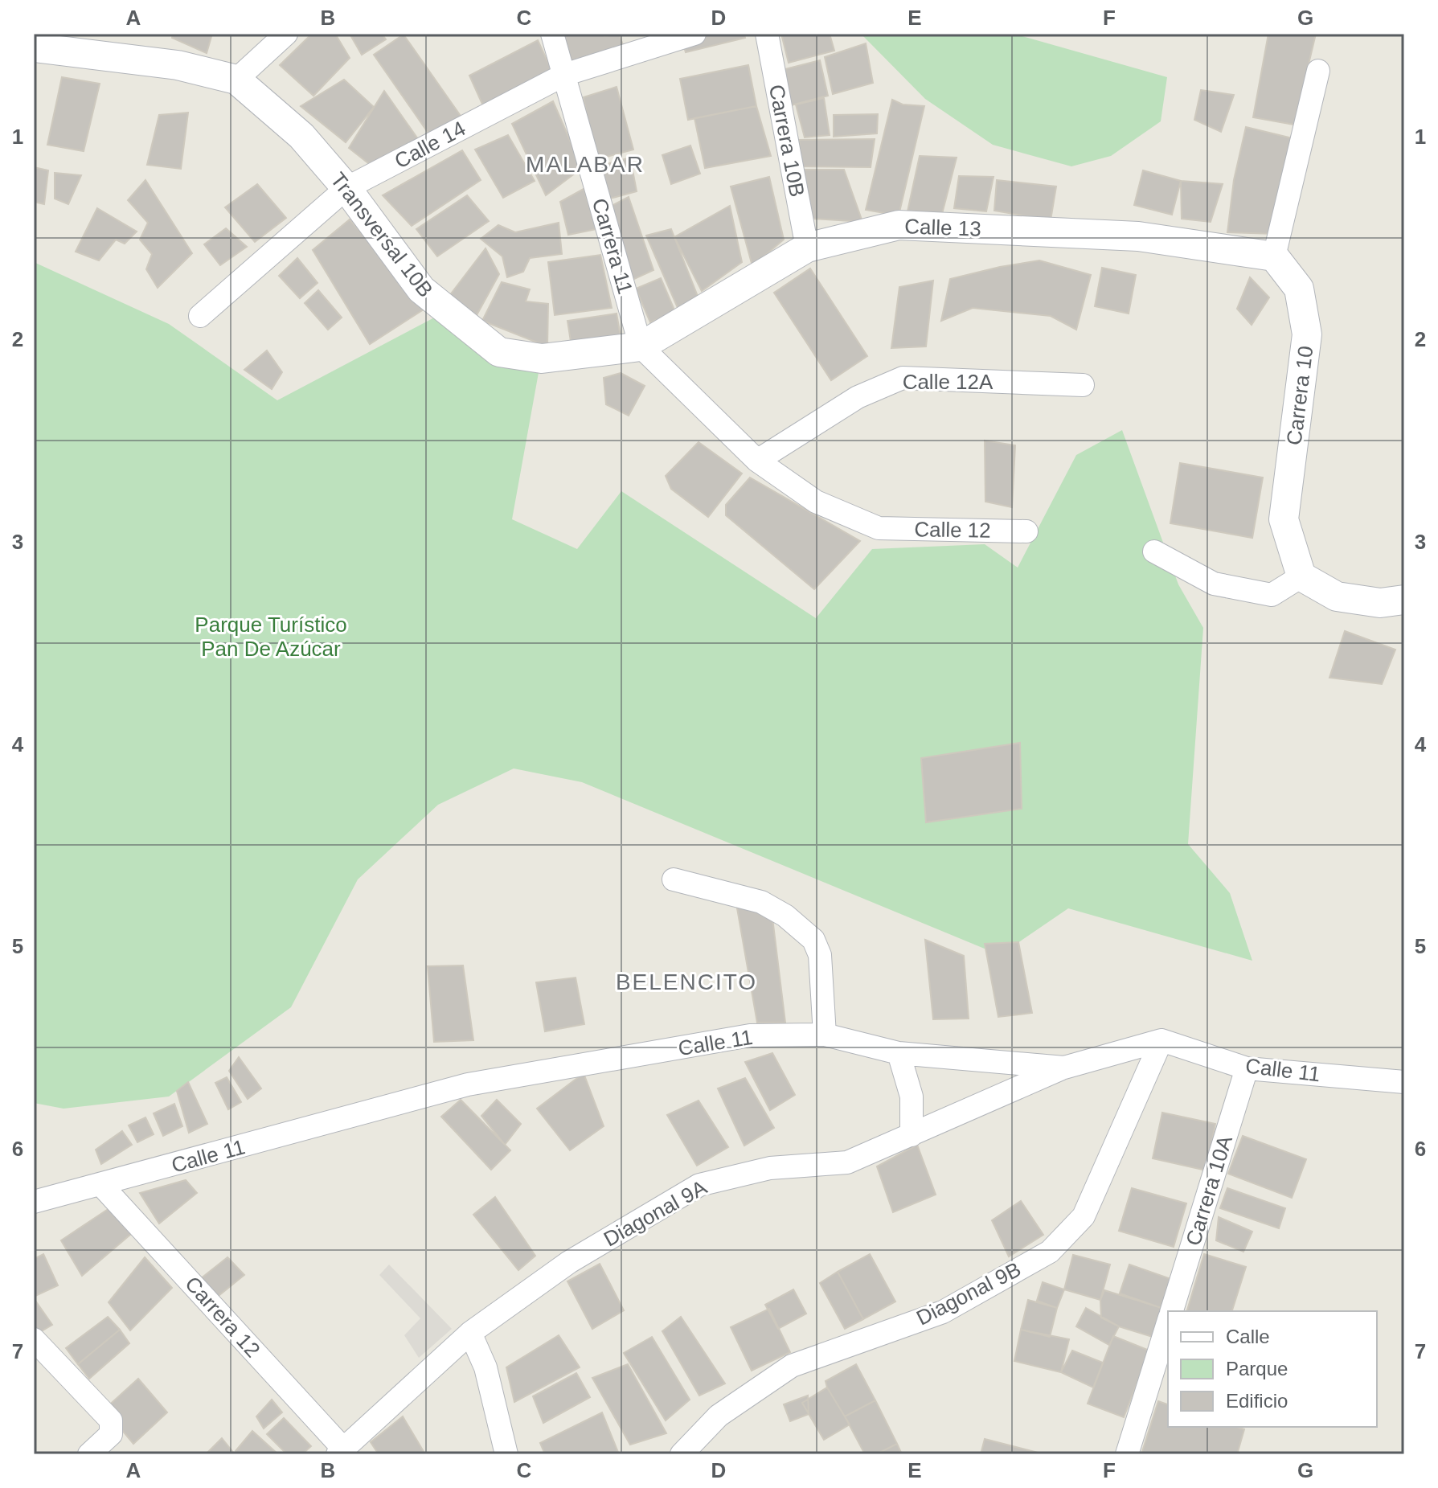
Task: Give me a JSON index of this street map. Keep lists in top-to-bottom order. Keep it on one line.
{"streets":{"street":["Carrera 10B","Calle 14","Calle 13","Transversal 10B","Carrera 11","Calle 12A","Carrera 10","Calle 12","Calle 11","Carrera 10A","Diagonal 9A","Diagonal 9B","Carrera 12"]},"crossings":[["Carrera 10B","Calle 13"],["Calle 14","Transversal 10B"],["Calle 14","Carrera 11"],["Calle 13","Transversal 10B"],["Calle 13","Carrera 11"],["Calle 13","Carrera 10"],["Transversal 10B","Carrera 11"],["Calle 12A","Calle 12"],["Calle 11","Carrera 10A"],["Calle 11","Diagonal 9A"],["Calle 11","Diagonal 9B"],["Calle 11","Carrera 12"],["Diagonal 9A","Carrera 12"]],"districts":["MALABAR","BELENCITO"],"parks":["Parque Turístico Pan De Azúcar"],"legend":["Calle","Parque","Edificio"],"grid":{"columns":["A","B","C","D","E","F","G"],"rows":["1","2","3","4","5","6","7"]}}
